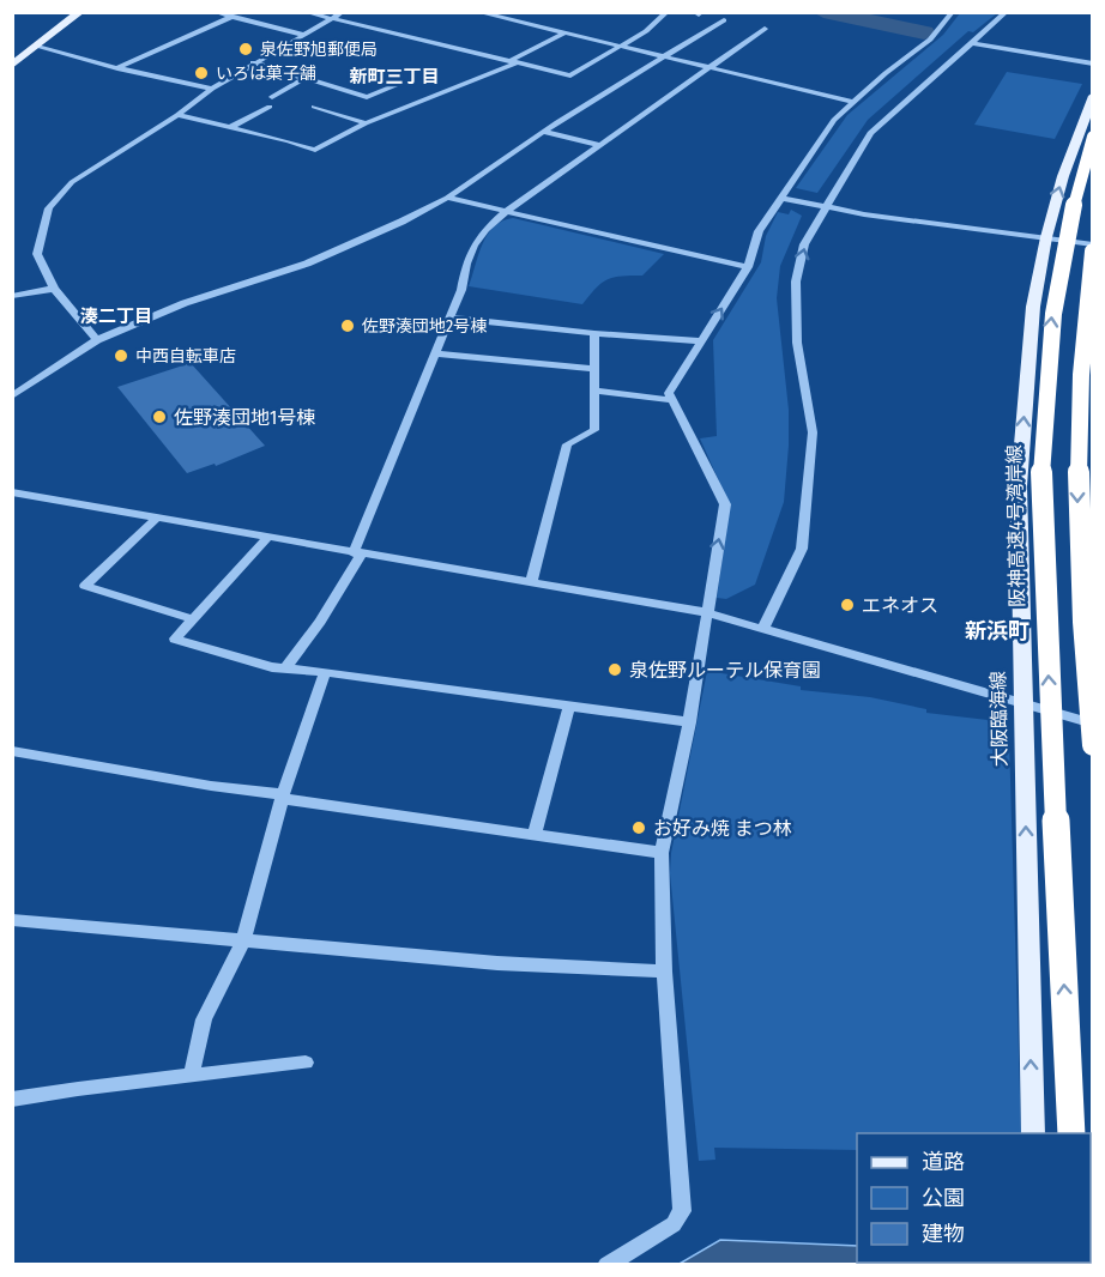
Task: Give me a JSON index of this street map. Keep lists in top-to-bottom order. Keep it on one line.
{"streets":{"highway":["阪神高速4号湾岸線"],"main road":["大阪臨海線"]},"one_way":["大阪臨海線"],"districts":["新町三丁目","湊二丁目","新浜町"],"places":["泉佐野旭郵便局","いろは菓子舗","佐野湊団地2号棟","中西自転車店","佐野湊団地1号棟","エネオス","泉佐野ルーテル保育園","お好み焼 まつ林"],"legend":["道路","公園","建物"]}
